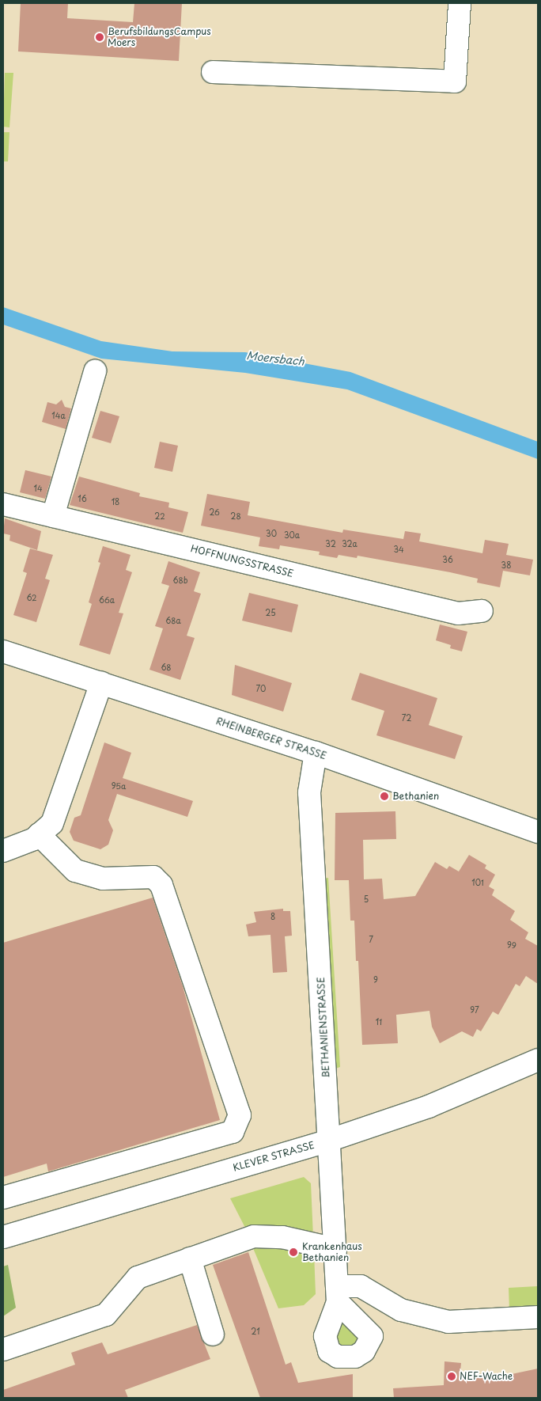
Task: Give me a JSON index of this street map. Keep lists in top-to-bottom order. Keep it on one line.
{"streets":{"street":["HOFFNUNGSSTRASSE","RHEINBERGER STRASSE","BETHANIENSTRASSE","KLEVER STRASSE"]},"crossings":[["RHEINBERGER STRASSE","BETHANIENSTRASSE"],["BETHANIENSTRASSE","KLEVER STRASSE"]],"water":["Moersbach"],"places":["BerufsbildungsCampus Moers","Bethanien","Krankenhaus Bethanien","NEF-Wache"],"house_numbers":["14a","14","16","18","26","22","28","30","30a","32","32a","34","36","38","68b","62","66a","25","68a","68","70","72","95a","101","5","8","7","99","9","97","11","21"]}
